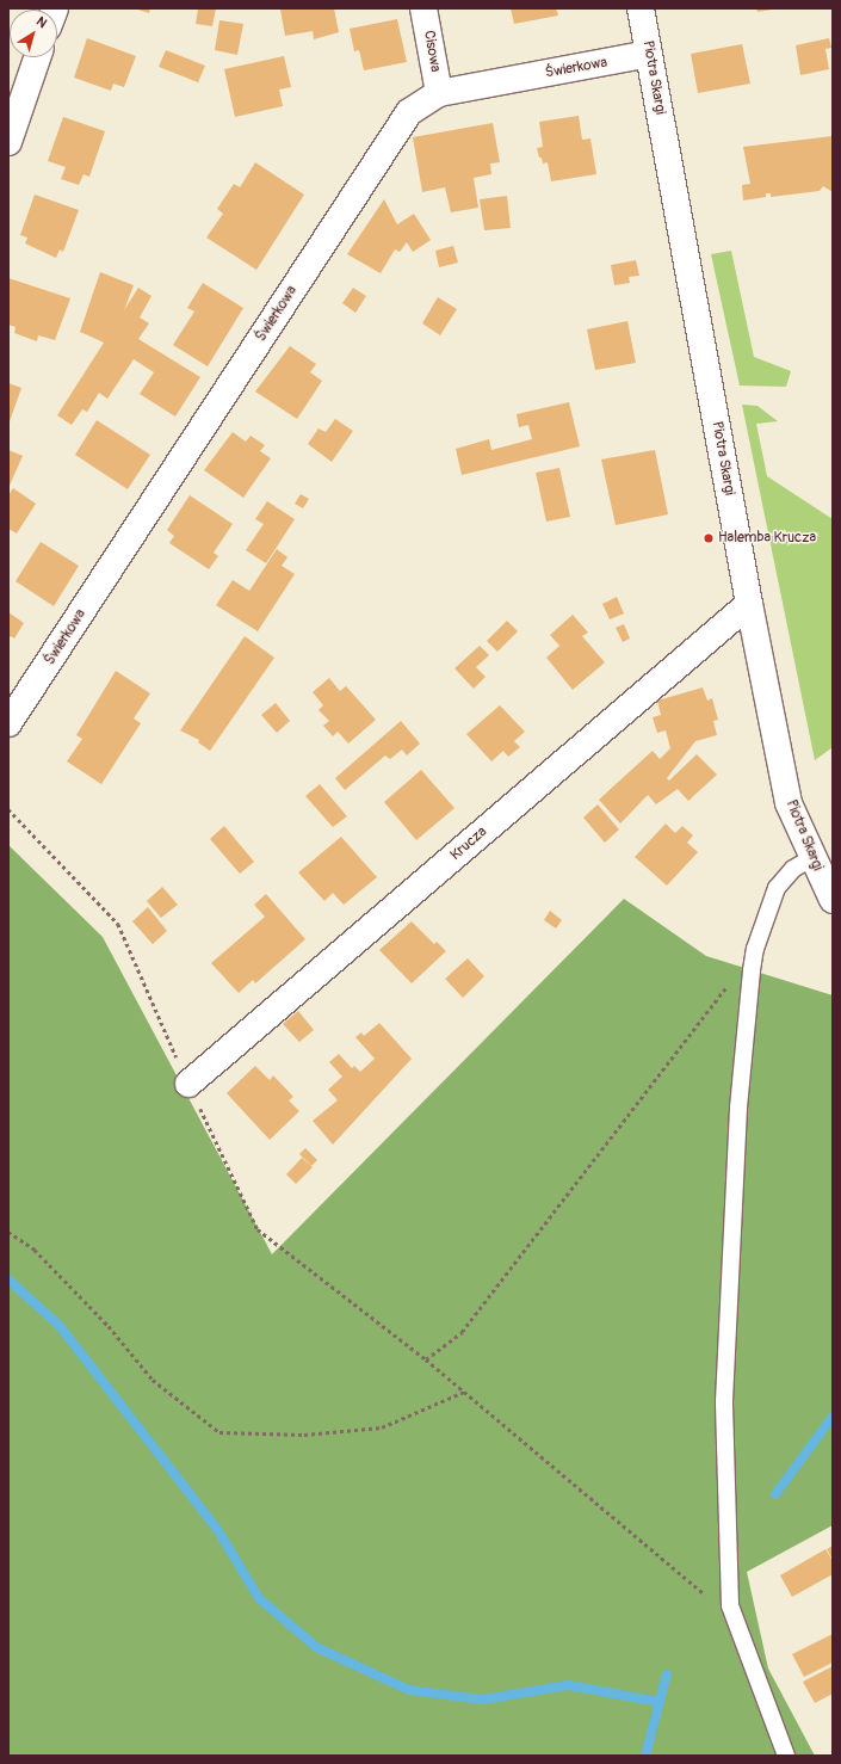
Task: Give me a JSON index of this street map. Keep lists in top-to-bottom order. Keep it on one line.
{"streets":{"street":["Cisowa","Świerkowa","Piotra Skargi","Krucza"]},"crossings":[["Cisowa","Świerkowa"],["Świerkowa","Piotra Skargi"],["Piotra Skargi","Krucza"]],"places":["Halemba Krucza"],"north":"top right"}
